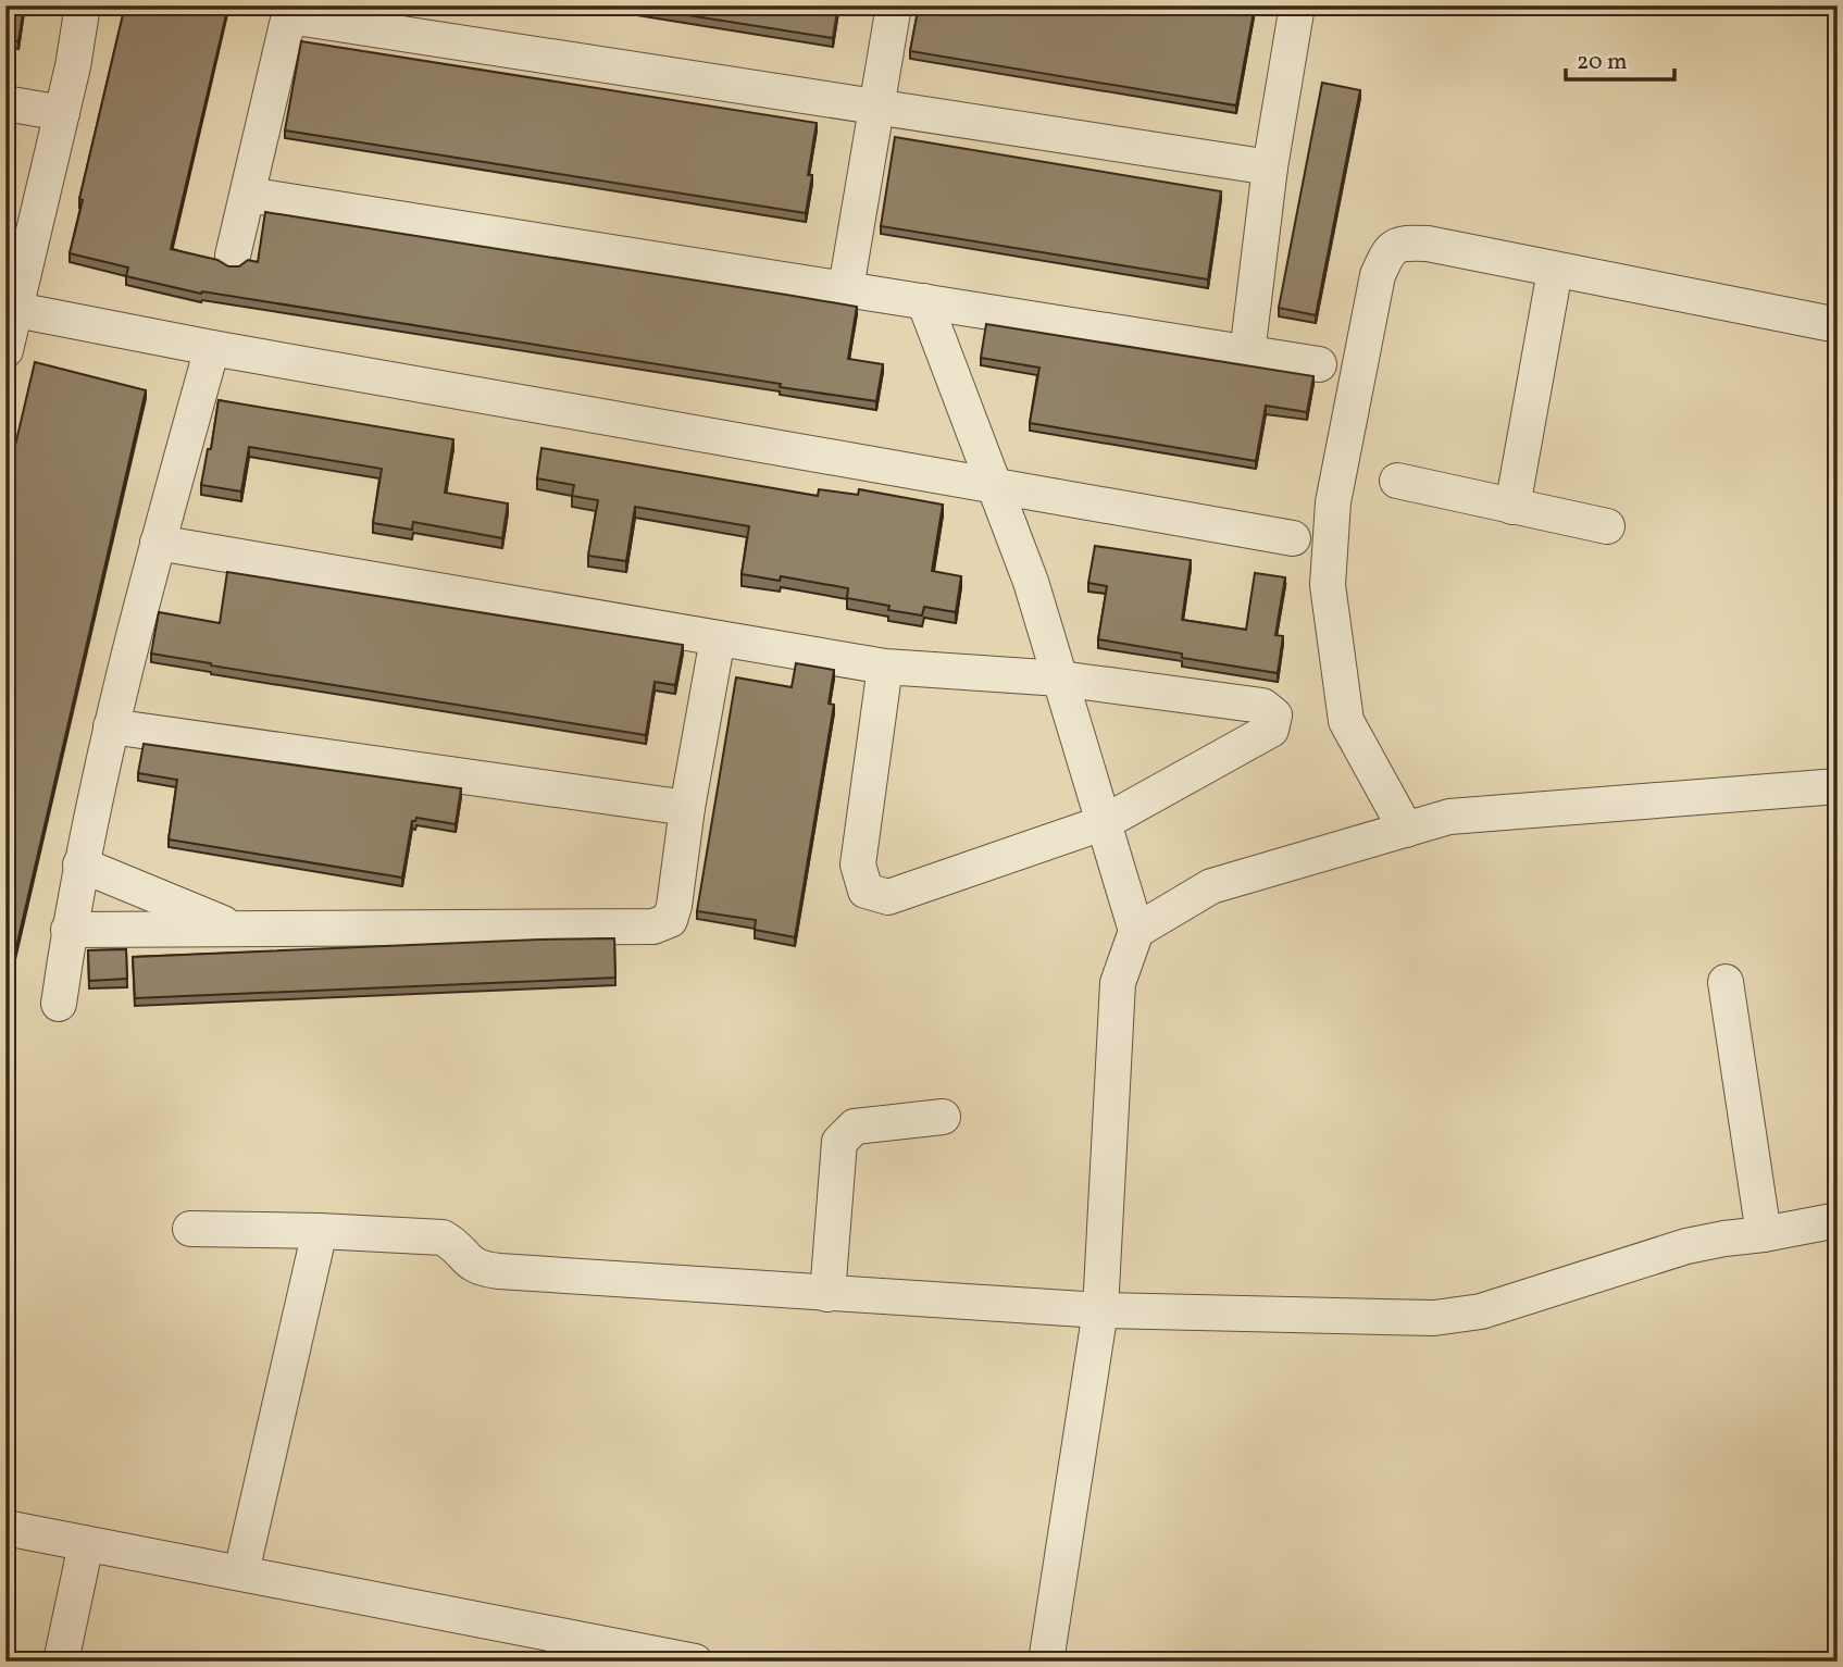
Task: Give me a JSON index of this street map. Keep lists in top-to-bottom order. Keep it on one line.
{"scale_bar":"20 m"}
